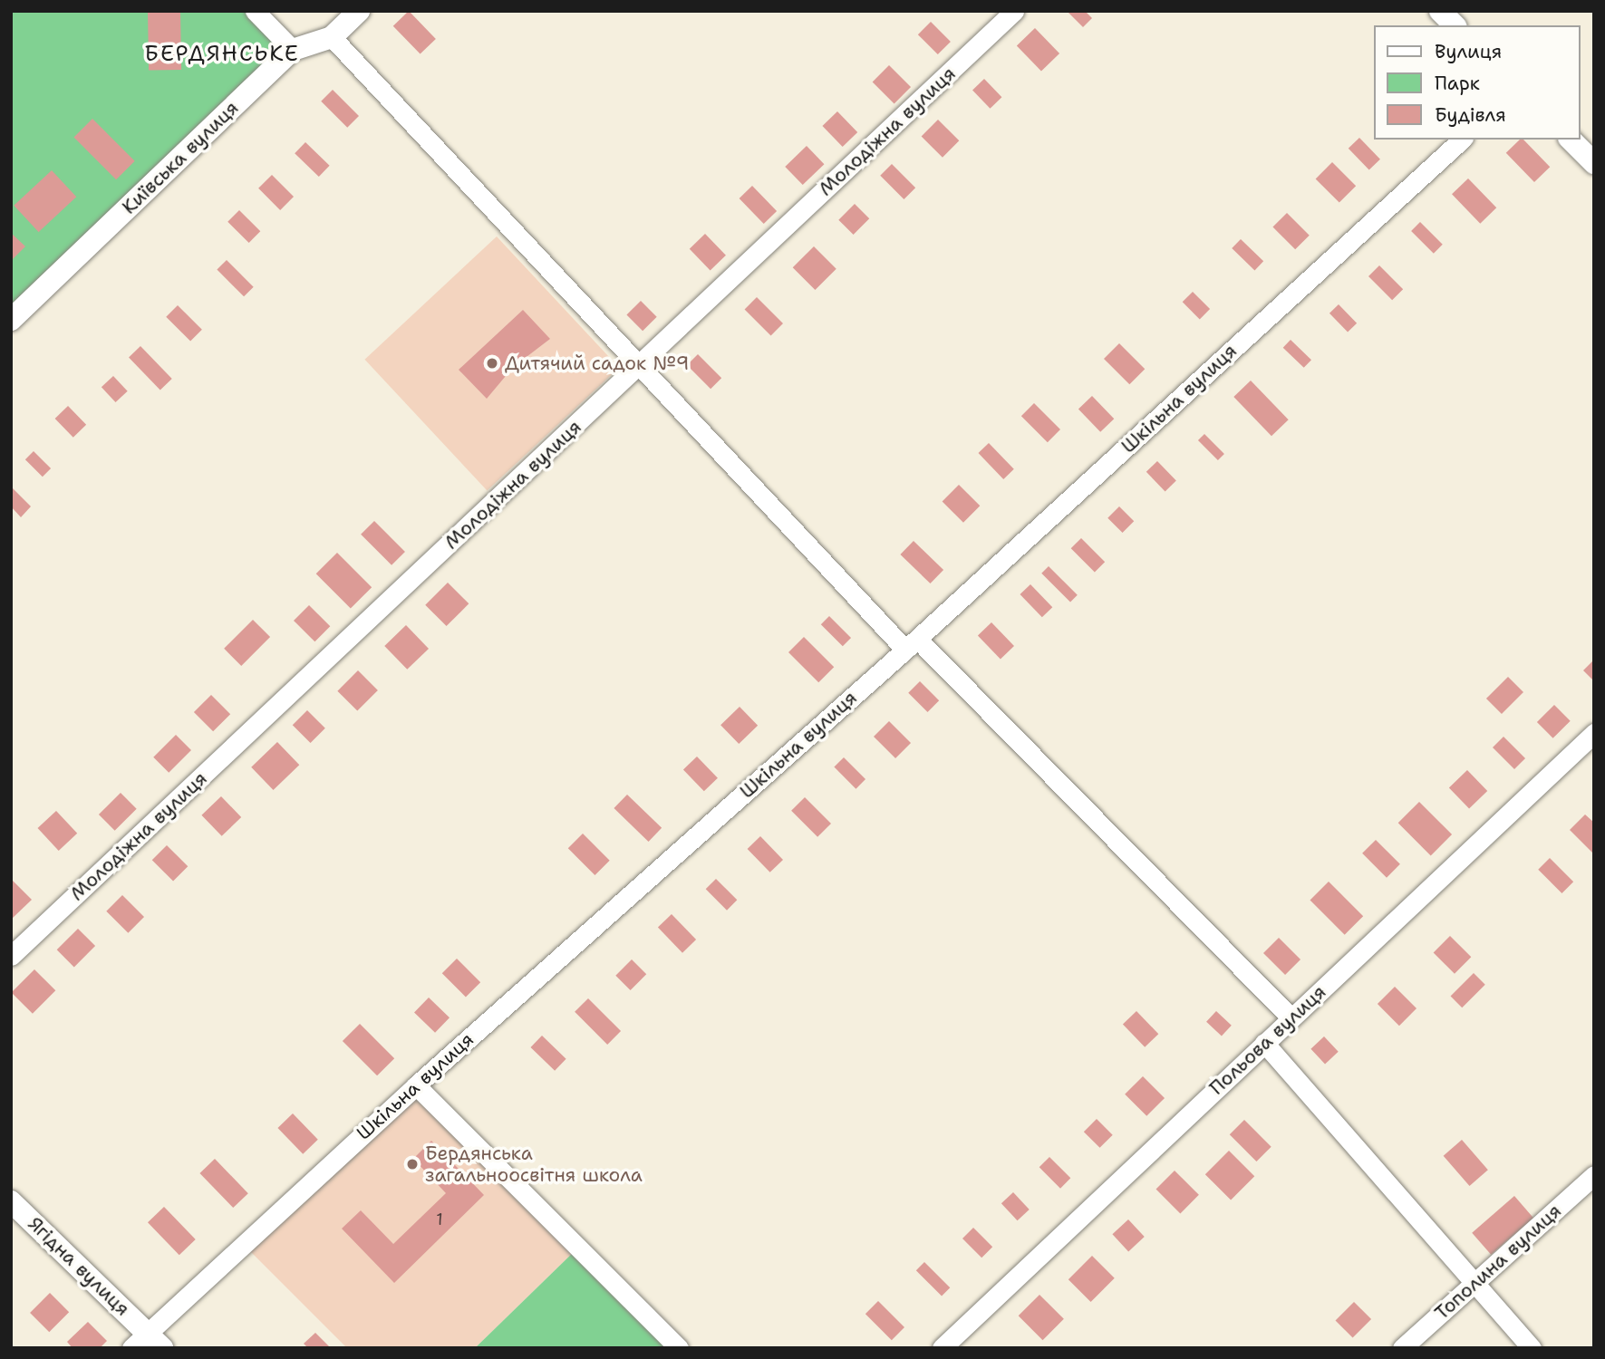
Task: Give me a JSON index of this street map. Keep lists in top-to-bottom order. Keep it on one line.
{"streets":{"street":["Молодіжна вулиця","Київська вулиця","Шкільна вулиця","Польова вулиця","Тополина вулиця","Ягідна вулиця"]},"crossings":[["Шкільна вулиця","Ягідна вулиця"]],"districts":["БЕРДЯНСЬКЕ"],"places":["Дитячий садок №9","Бердянська загальноосвітня школа"],"house_numbers":["1"],"legend":["Вулиця","Парк","Будівля"]}
